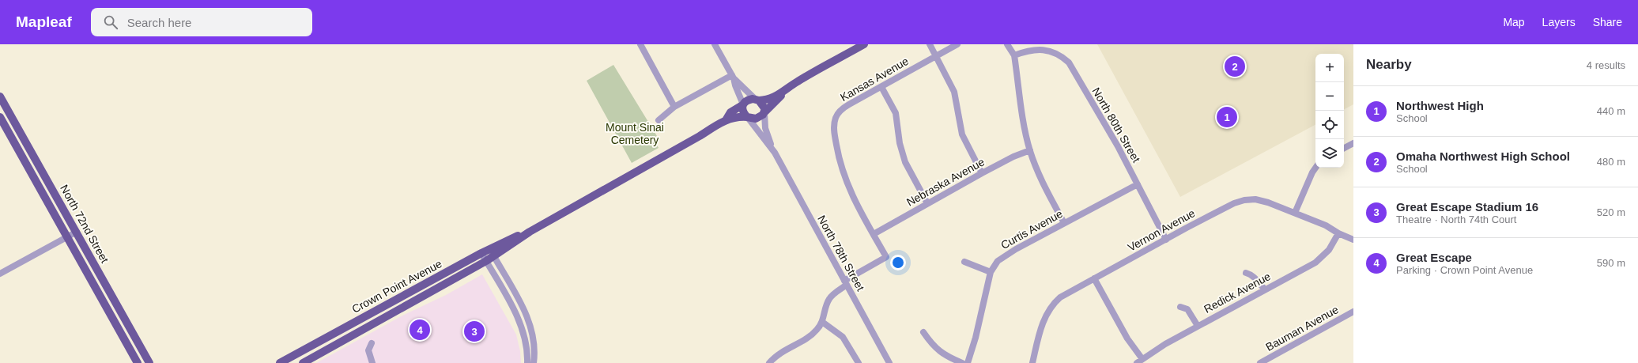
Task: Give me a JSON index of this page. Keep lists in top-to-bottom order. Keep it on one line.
{"streets":{"main road":["North 72nd Street","Crown Point Avenue"],"street":["Kansas Avenue","North 80th Street","Nebraska Avenue","Curtis Avenue","Vernon Avenue","North 78th Street","Redick Avenue","Bauman Avenue"]},"crossings":[["Kansas Avenue","Nebraska Avenue"],["Kansas Avenue","North 78th Street"],["North 80th Street","Curtis Avenue"],["North 80th Street","Vernon Avenue"],["Vernon Avenue","Redick Avenue"]],"parks":["Mount Sinai Cemetery"],"page":{"header":"Mapleaf","search":"Search here","nav":["Map","Layers","Share"],"heading":["Nearby","4 results"],"map_buttons":["+","−"],"pins":["2","1","4","3"],"list":[{"mark":"1","name":"Northwest High","note":"School","value":"440 m"},{"mark":"2","name":"Omaha Northwest High School","note":"School","value":"480 m"},{"mark":"3","name":"Great Escape Stadium 16","note":"Theatre · North 74th Court","value":"520 m"},{"mark":"4","name":"Great Escape","note":"Parking · Crown Point Avenue","value":"590 m"}]}}
